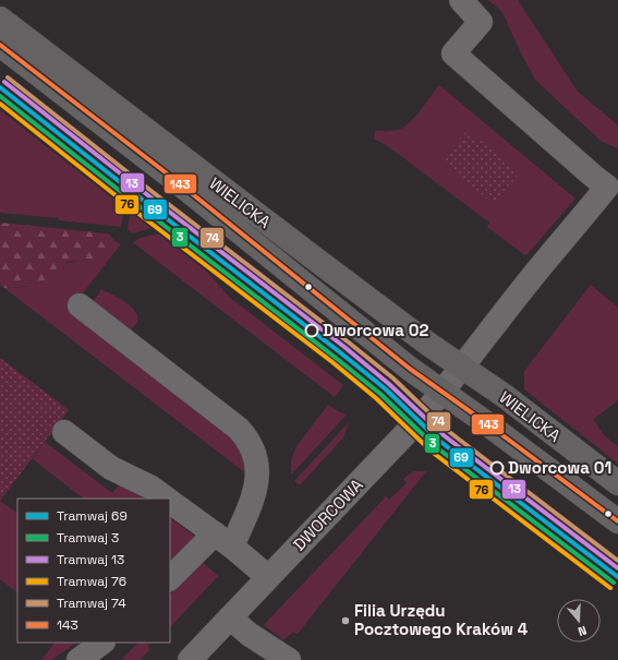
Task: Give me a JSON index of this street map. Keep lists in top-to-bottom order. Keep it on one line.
{"streets":{"main road":["WIELICKA"],"street":["DWORCOWA"]},"crossings":[["WIELICKA","DWORCOWA"]],"places":["Dworcowa 02","Dworcowa 01","Filia Urzędu Pocztowego Kraków 4"],"lines":["transit line 143","tram line 74","tram line 13","tram line 69","tram line 3","tram line 76"],"legend":["Tramwaj 69","Tramwaj 3","Tramwaj 13","Tramwaj 76","Tramwaj 74","143"],"north":"bottom"}
